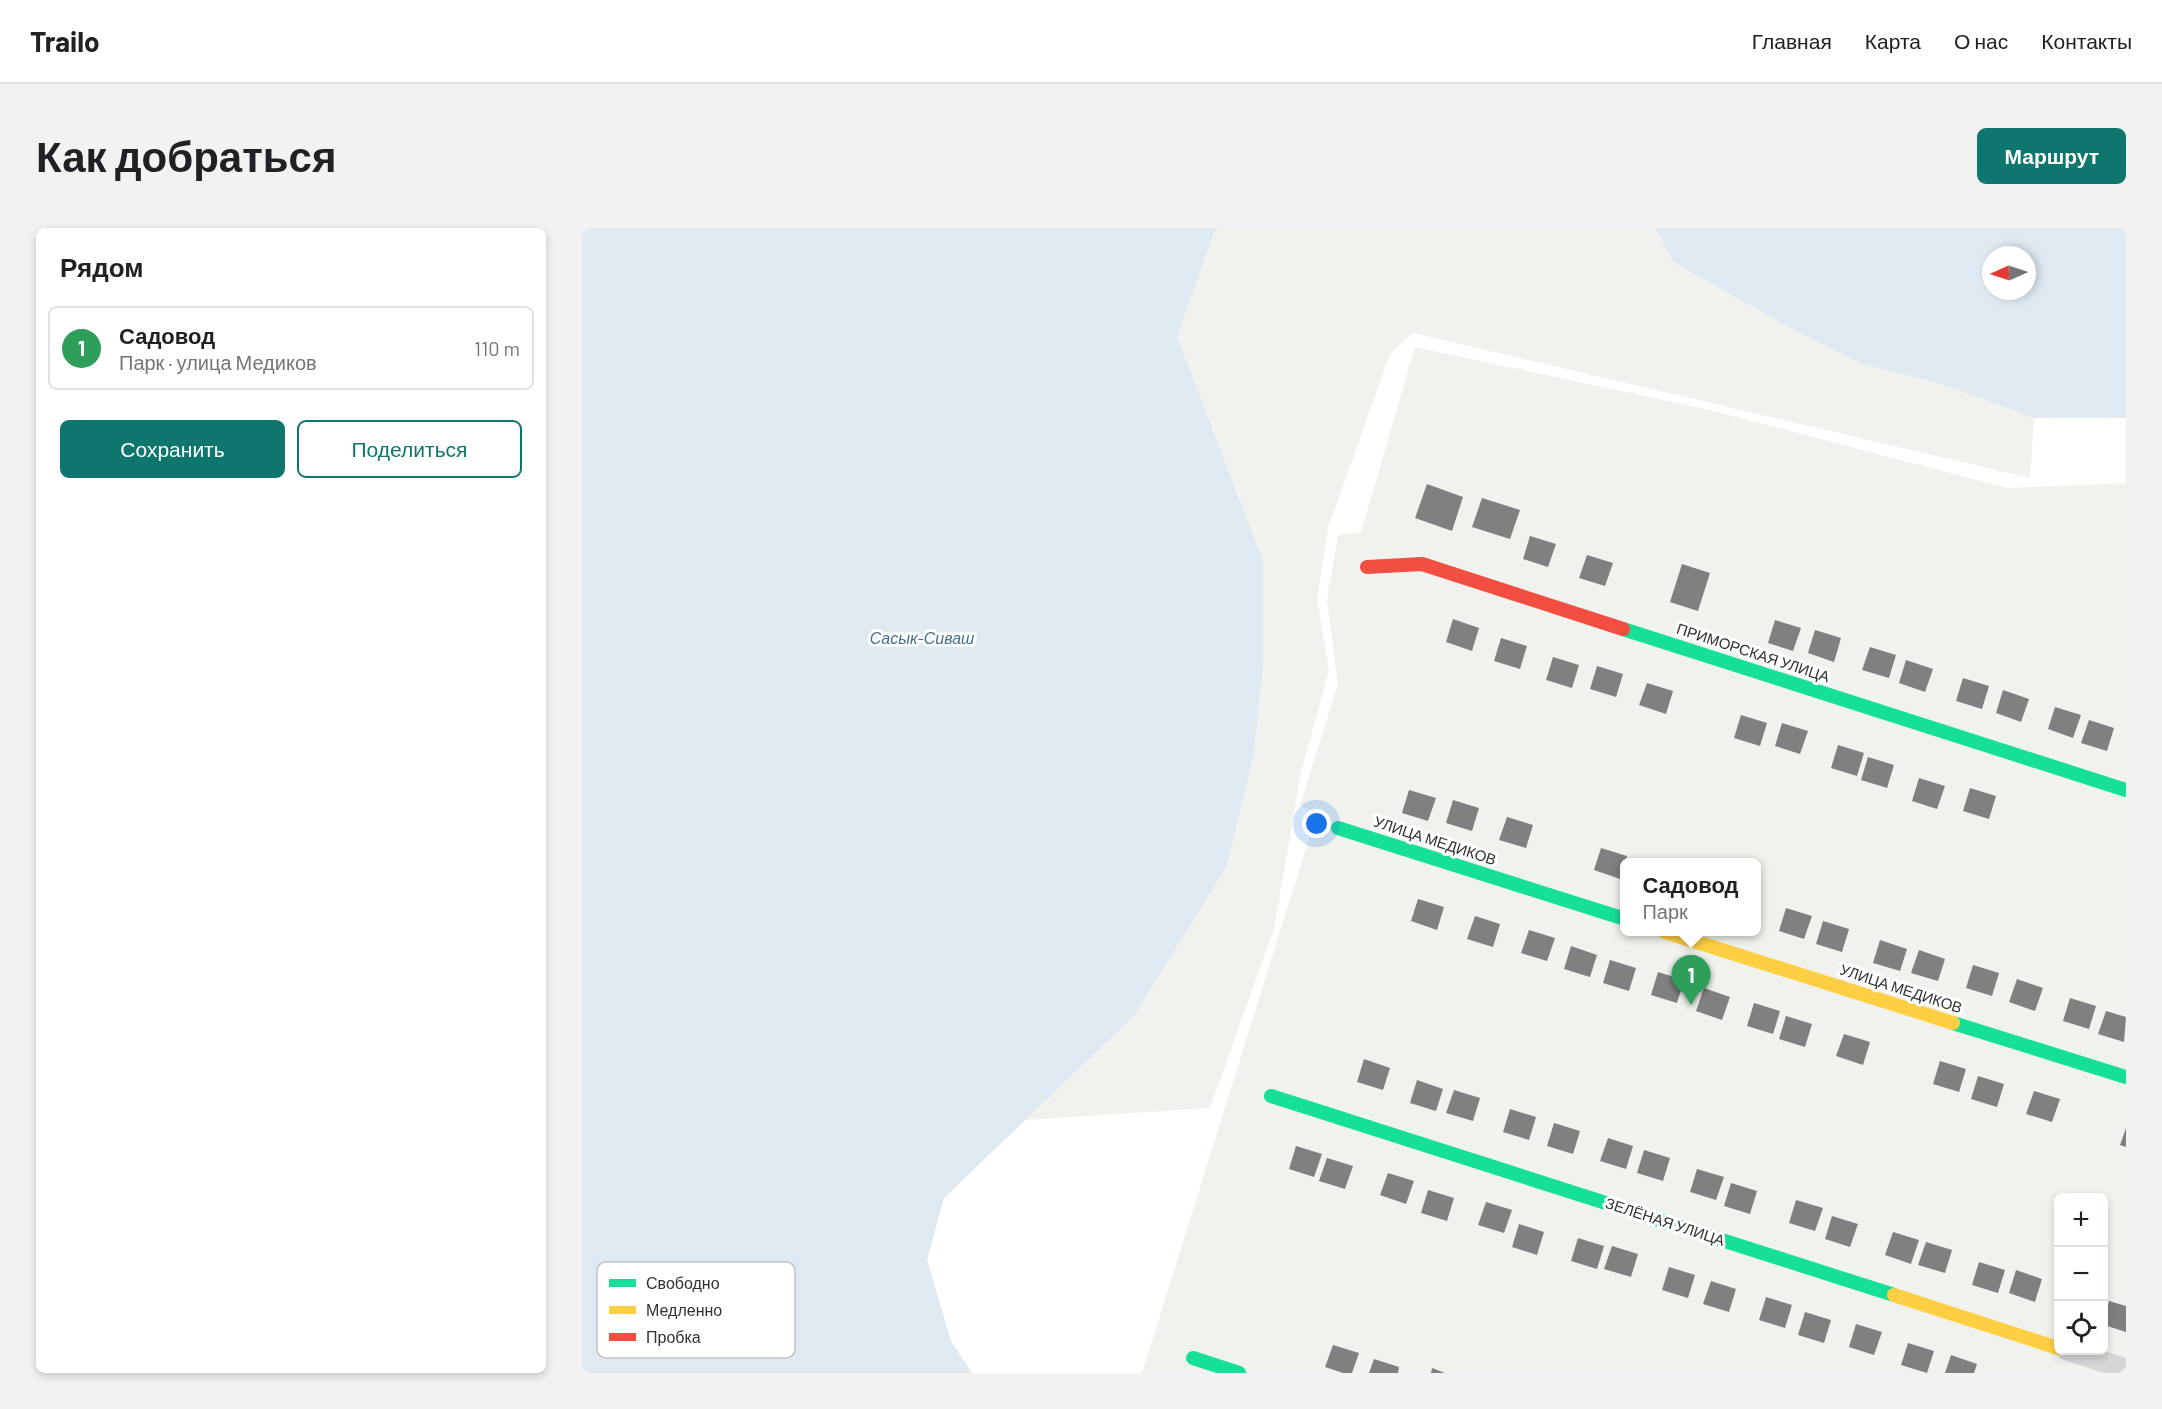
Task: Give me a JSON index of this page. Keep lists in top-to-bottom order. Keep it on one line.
{"streets":{"street":["ПРИМОРСКАЯ УЛИЦА","УЛИЦА МЕДИКОВ","ЗЕЛЁНАЯ УЛИЦА"]},"water":["Сасык-Сиваш"],"legend":["Свободно","Медленно","Пробка"],"north":"left","page":{"header":"Trailo","nav":["Главная","Карта","О нас","Контакты"],"buttons":["Маршрут",["Сохранить","Поделиться"]],"title":"Как добраться","heading":"Рядом","list":[{"mark":"1","name":"Садовод","note":"Парк · улица Медиков","value":"110 m"}],"popup":["Садовод","Парк"],"pins":"1","map_buttons":["+","−"]}}
